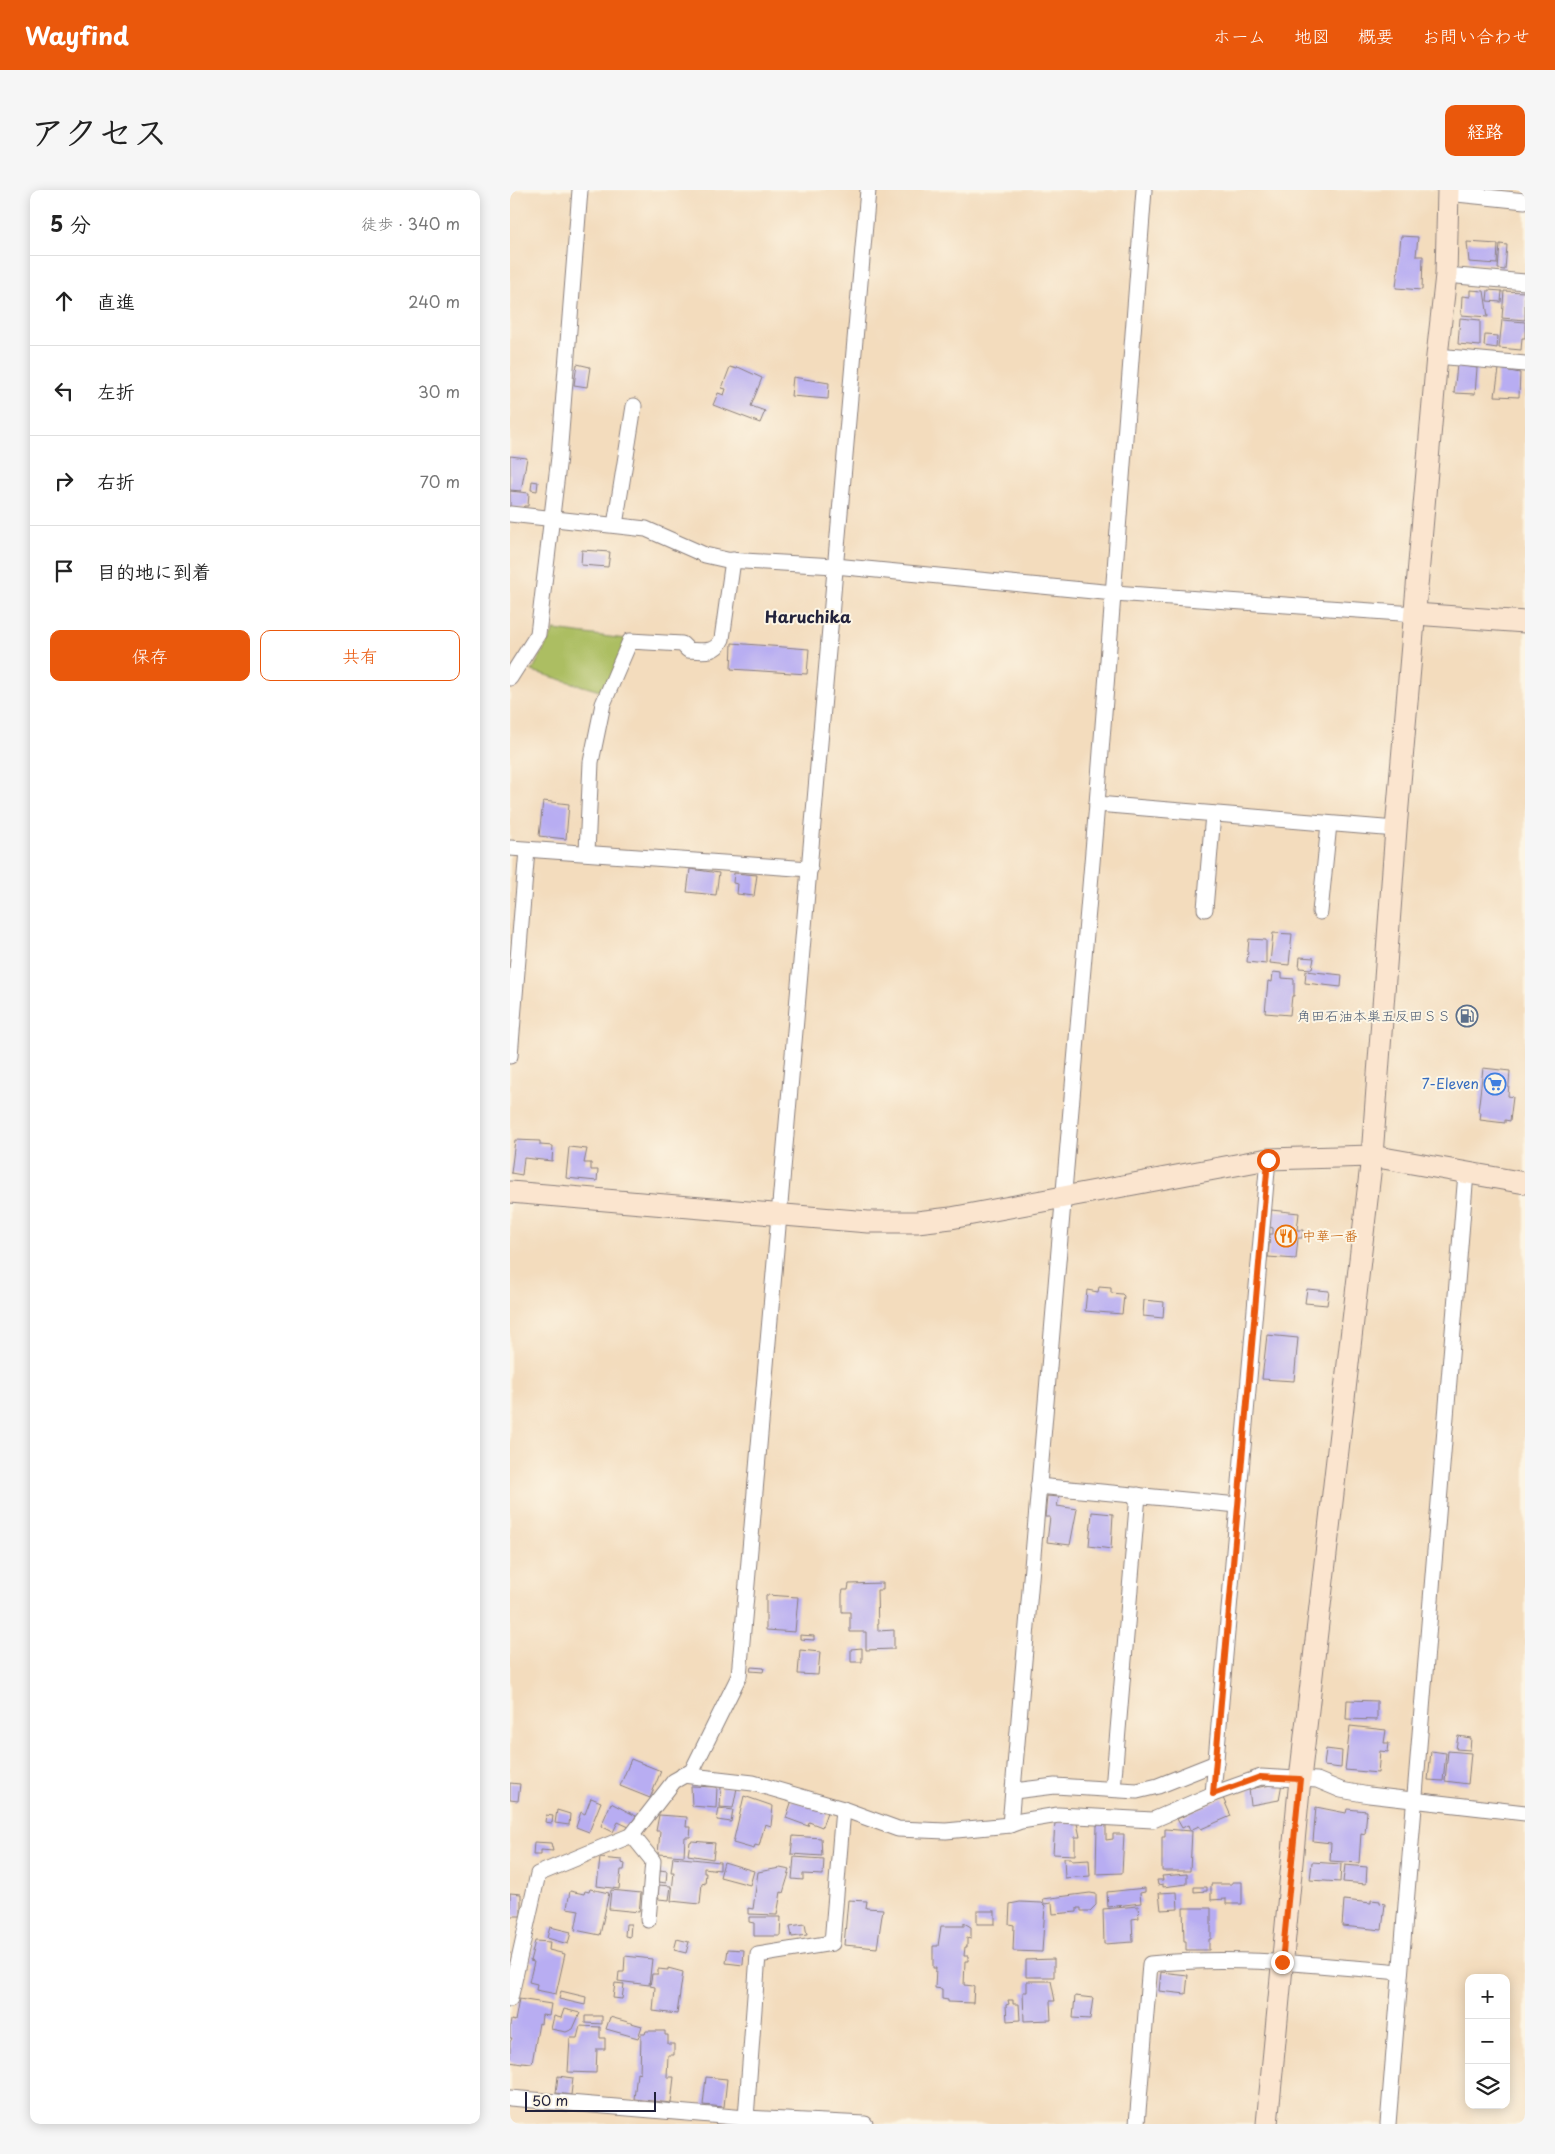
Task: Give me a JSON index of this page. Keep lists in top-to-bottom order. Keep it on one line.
{"districts":["Haruchika"],"places":{"fuel station":["角田石油本巣五反田ＳＳ"],"supermarket":["7-Eleven"],"restaurant":["中華一番"]},"scale_bar":"50 m","page":{"header":"Wayfind","nav":["ホーム","地図","概要","お問い合わせ"],"title":"アクセス","buttons":["経路",["保存","共有"]],"heading":["5 分","徒歩 · 340 m"],"list":[["直進","240 m"],["左折","30 m"],["右折","70 m"],"目的地に到着"],"map_buttons":["+","−"],"scale":"50 m"}}
